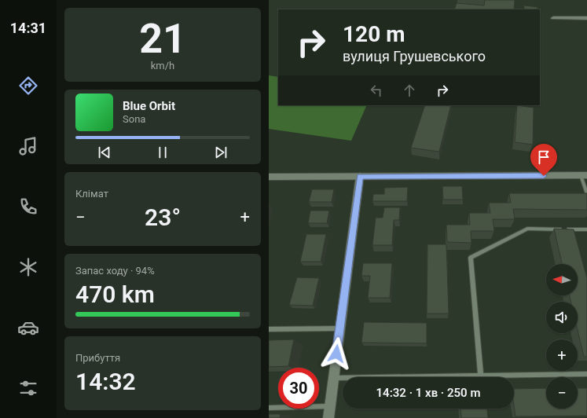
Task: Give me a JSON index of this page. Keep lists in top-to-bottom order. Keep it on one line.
{"north":"left","page":{"tabs":"14:31","tile":[["21","km/h"],"Клімат",["Запас ходу · 94%","470 km"],["Прибуття","14:32"]],"turn":["120 m","вулиця Грушевського"],"song":["Blue Orbit","Sona"],"heat":["−","23°","+"],"map_buttons":["+","−"],"limit":"30","trip":"14:32 · 1 хв · 250 m"}}
